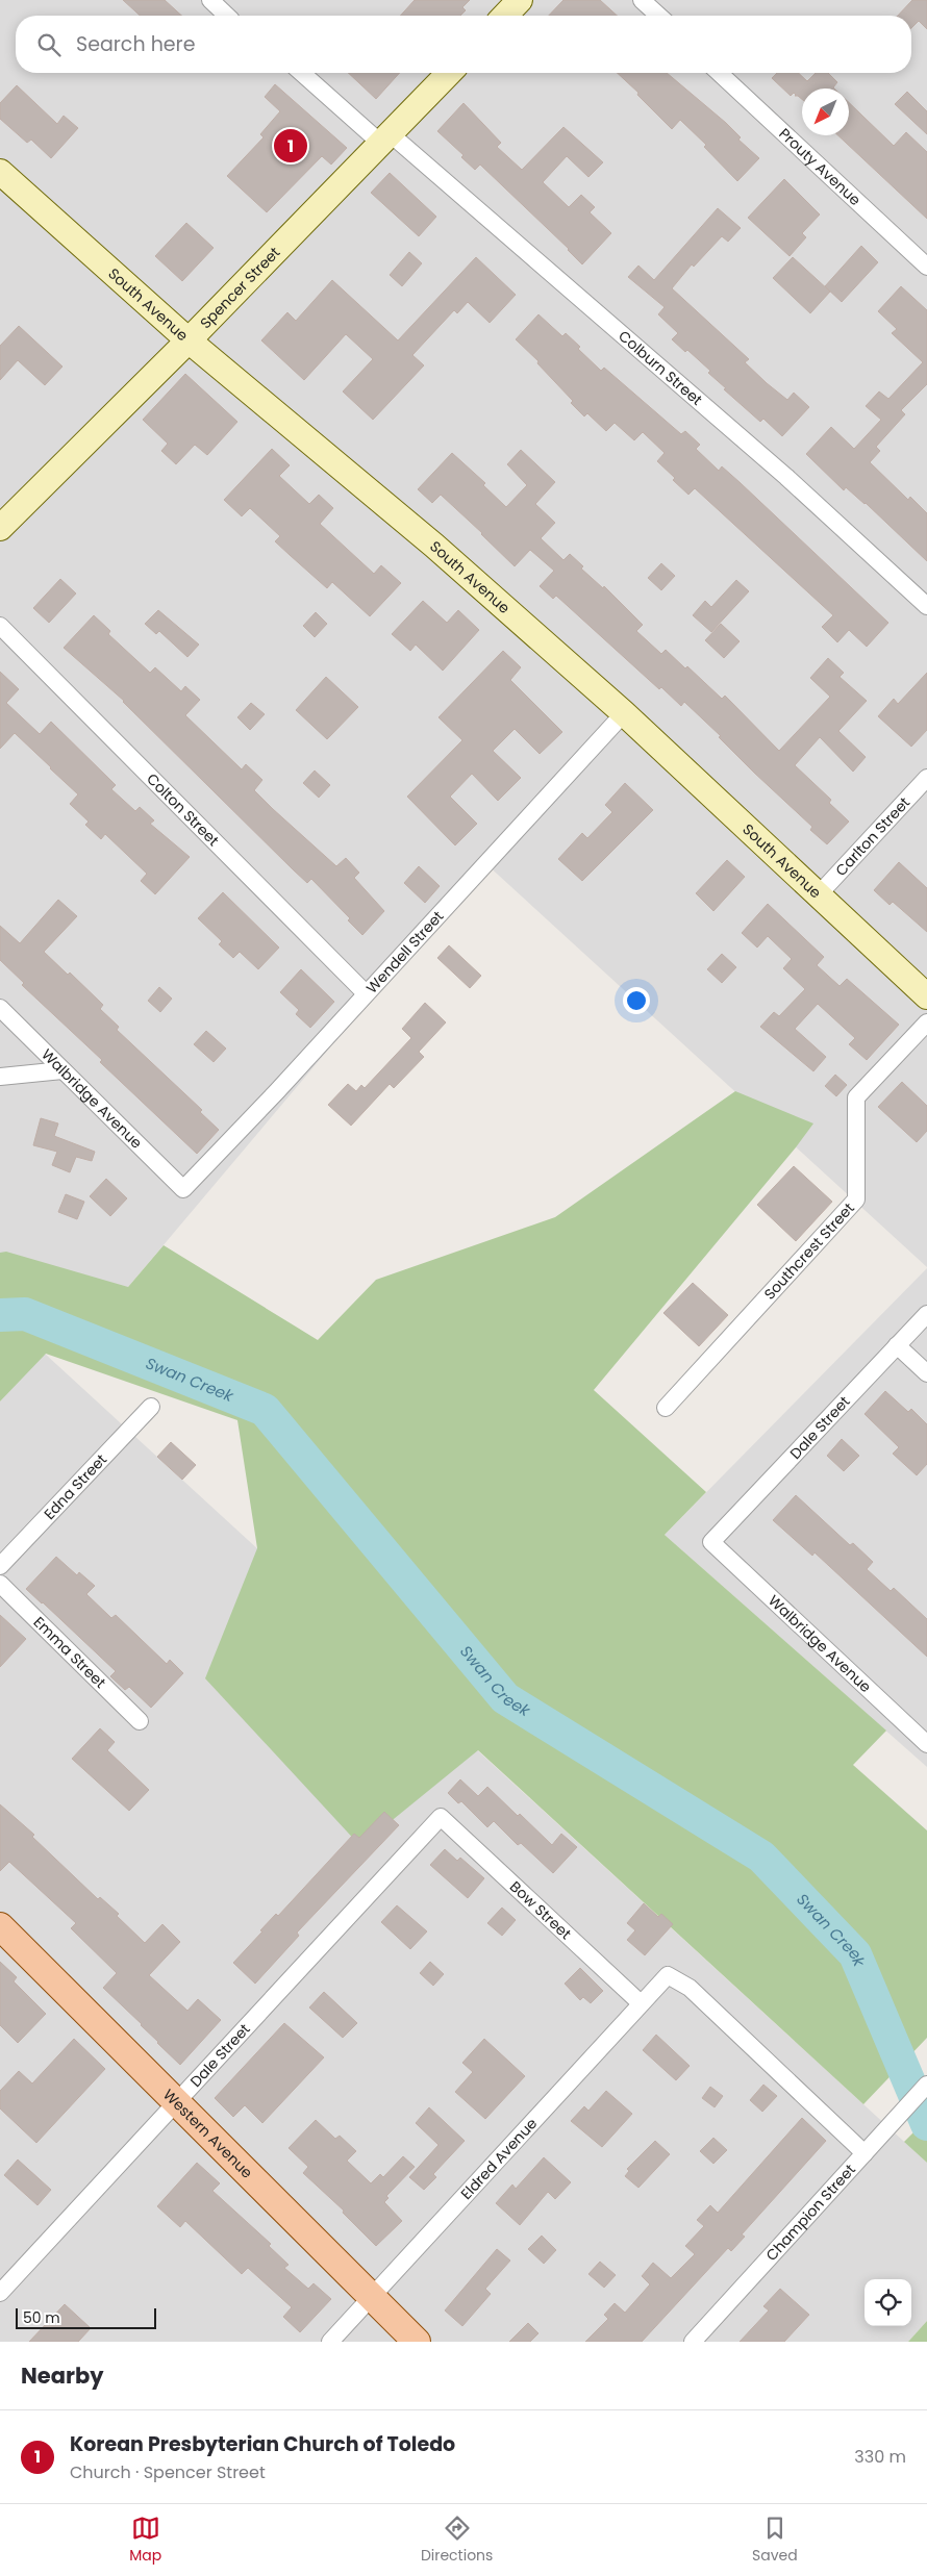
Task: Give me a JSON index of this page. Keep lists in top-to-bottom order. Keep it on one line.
{"streets":{"main road":["Western Avenue"],"street":["Prouty Avenue","Spencer Street","South Avenue","Colburn Street","Colton Street","Carlton Street","Wendell Street","Walbridge Avenue","Southcrest Street","Dale Street","Edna Street","Emma Street","Bow Street","Eldred Avenue","Champion Street"]},"crossings":[["Spencer Street","South Avenue"],["Spencer Street","Colburn Street"],["South Avenue","Carlton Street"],["South Avenue","Wendell Street"],["Colton Street","Wendell Street"],["Wendell Street","Walbridge Avenue"],["Walbridge Avenue","Dale Street"],["Dale Street","Bow Street"],["Dale Street","Western Avenue"],["Bow Street","Eldred Avenue"],["Western Avenue","Eldred Avenue"],["Eldred Avenue","Champion Street"]],"water":["Swan Creek"],"scale_bar":"50 m","north":"bottom left","page":{"search":"Search here","pins":"1","scale":"50 m","heading":"Nearby","list":[{"mark":"1","name":"Korean Presbyterian Church of Toledo","note":"Church · Spencer Street","value":"330 m"}],"nav":["Map","Directions","Saved"]}}
